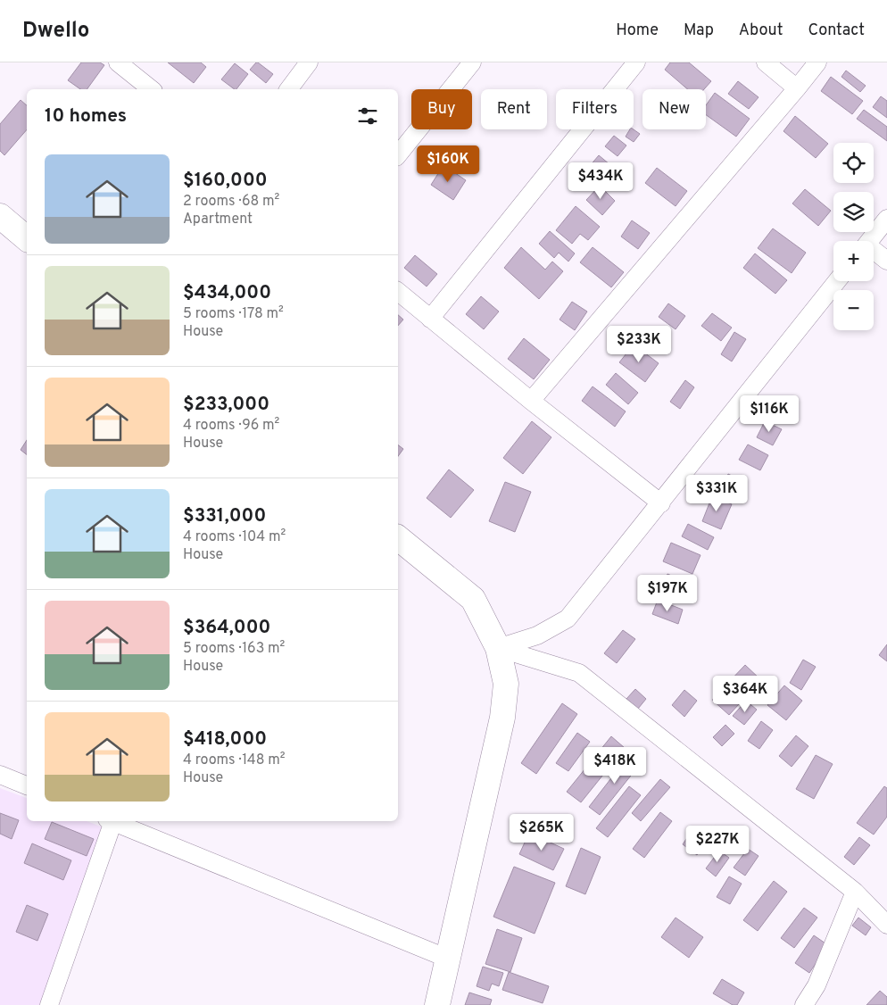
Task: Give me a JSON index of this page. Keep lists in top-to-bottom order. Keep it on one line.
{"page":{"header":"Dwello","nav":["Home","Map","About","Contact"],"chip":["Buy","Rent","Filters","New"],"heading":"10 homes","map_buttons":["+","−"],"list":[{"name":"$160,000","note":"2 rooms · 68 m² · Apartment"},{"name":"$434,000","note":"5 rooms · 178 m² · House"},{"name":"$233,000","note":"4 rooms · 96 m² · House"},{"name":"$331,000","note":"4 rooms · 104 m² · House"},{"name":"$364,000","note":"5 rooms · 163 m² · House"},{"name":"$418,000","note":"4 rooms · 148 m² · House"}],"price":["$160K","$434K","$233K","$116K","$331K","$197K","$364K","$418K","$265K","$227K"]}}
